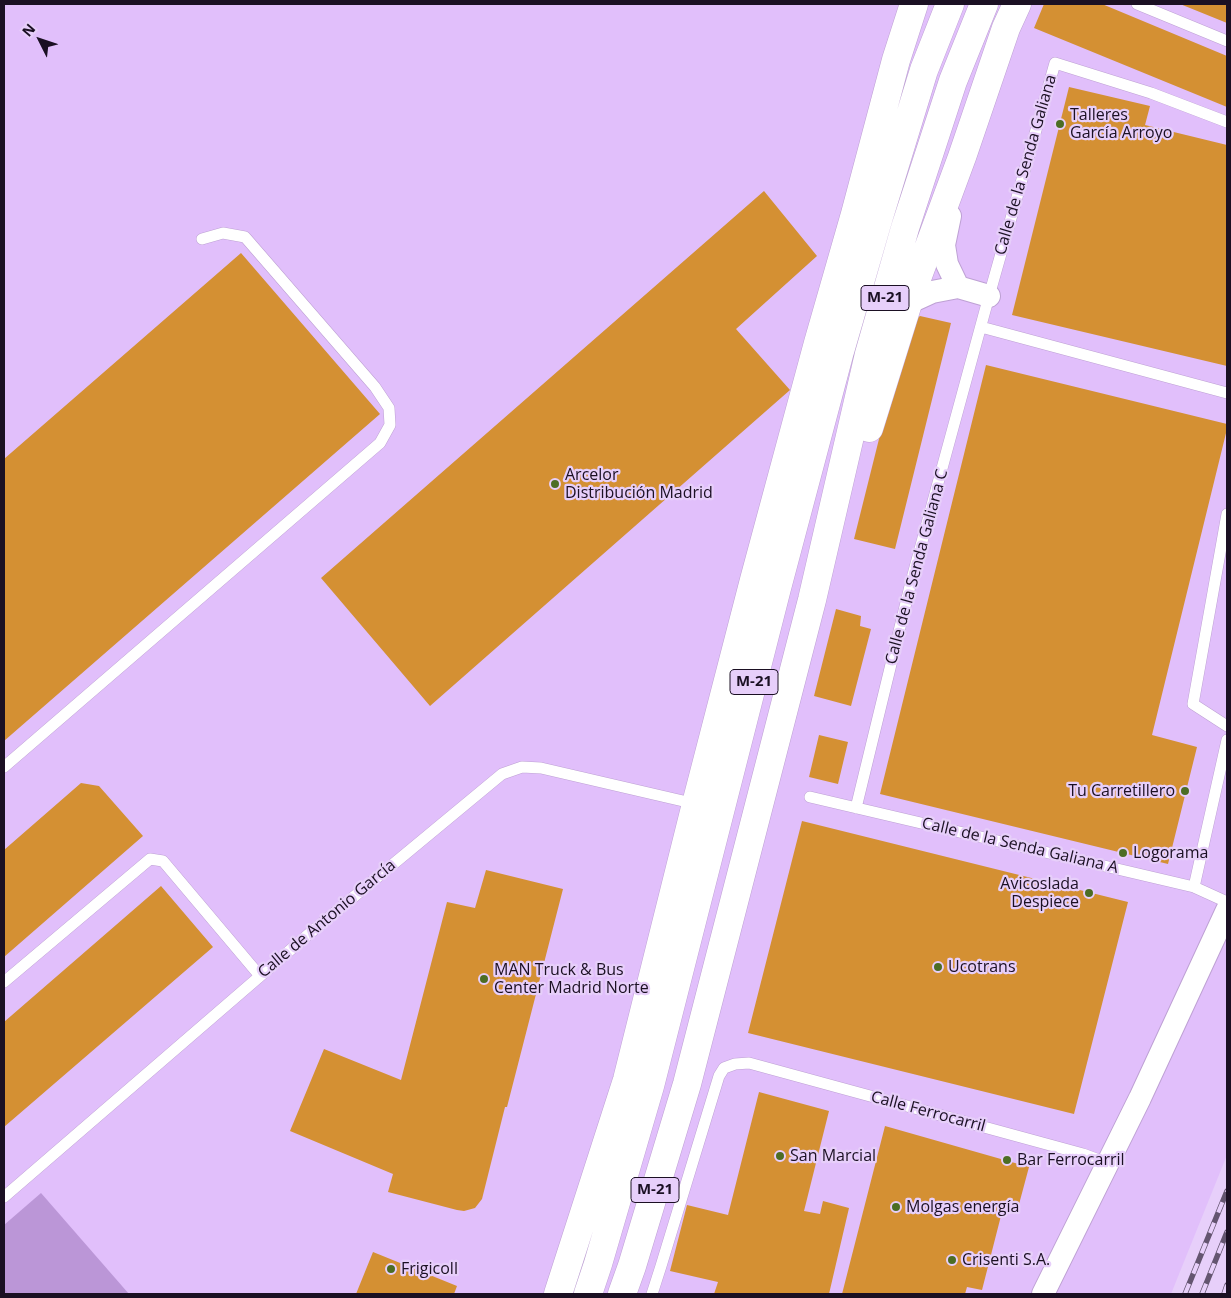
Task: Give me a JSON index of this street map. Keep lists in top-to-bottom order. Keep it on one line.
{"streets":{"highway":["M-21"],"lane":["Calle de la Senda Galiana","Calle de la Senda Galiana C","Calle de la Senda Galiana A","Calle de Antonio García","Calle Ferrocarril"]},"crossings":[["Calle de la Senda Galiana","Calle de la Senda Galiana C"],["Calle de la Senda Galiana C","Calle de la Senda Galiana A"]],"places":["Talleres García Arroyo","Arcelor Distribución Madrid","Tu Carretillero","Logorama","Avicoslada Despiece","Ucotrans","MAN Truck & Bus Center Madrid Norte","San Marcial","Bar Ferrocarril","Molgas energía","Crisenti S.A.","Frigicoll"],"north":"top left"}
